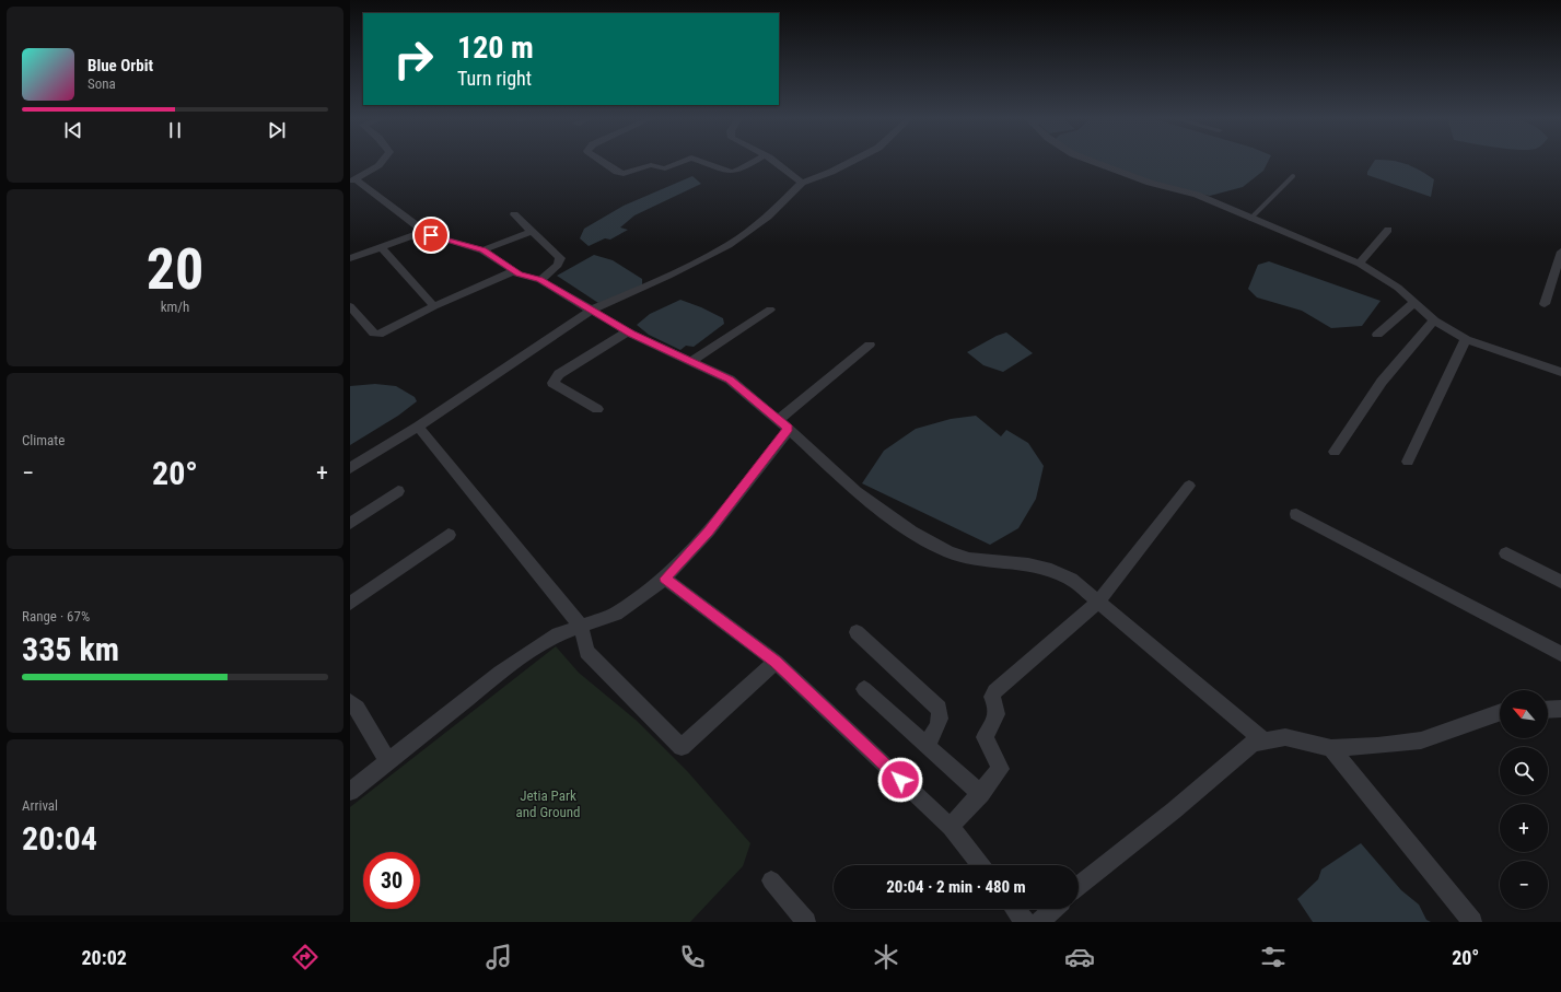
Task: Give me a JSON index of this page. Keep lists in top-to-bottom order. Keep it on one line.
{"parks":["Jetia Park and Ground"],"north":"top left","page":{"turn":["120 m","Turn right"],"song":["Blue Orbit","Sona"],"tile":[["20","km/h"],"Climate",["Range · 67%","335 km"],["Arrival","20:04"]],"heat":["−","20°","+"],"map_buttons":["+","−"],"limit":"30","trip":"20:04 · 2 min · 480 m","tabs":["20:02","20°"]}}
